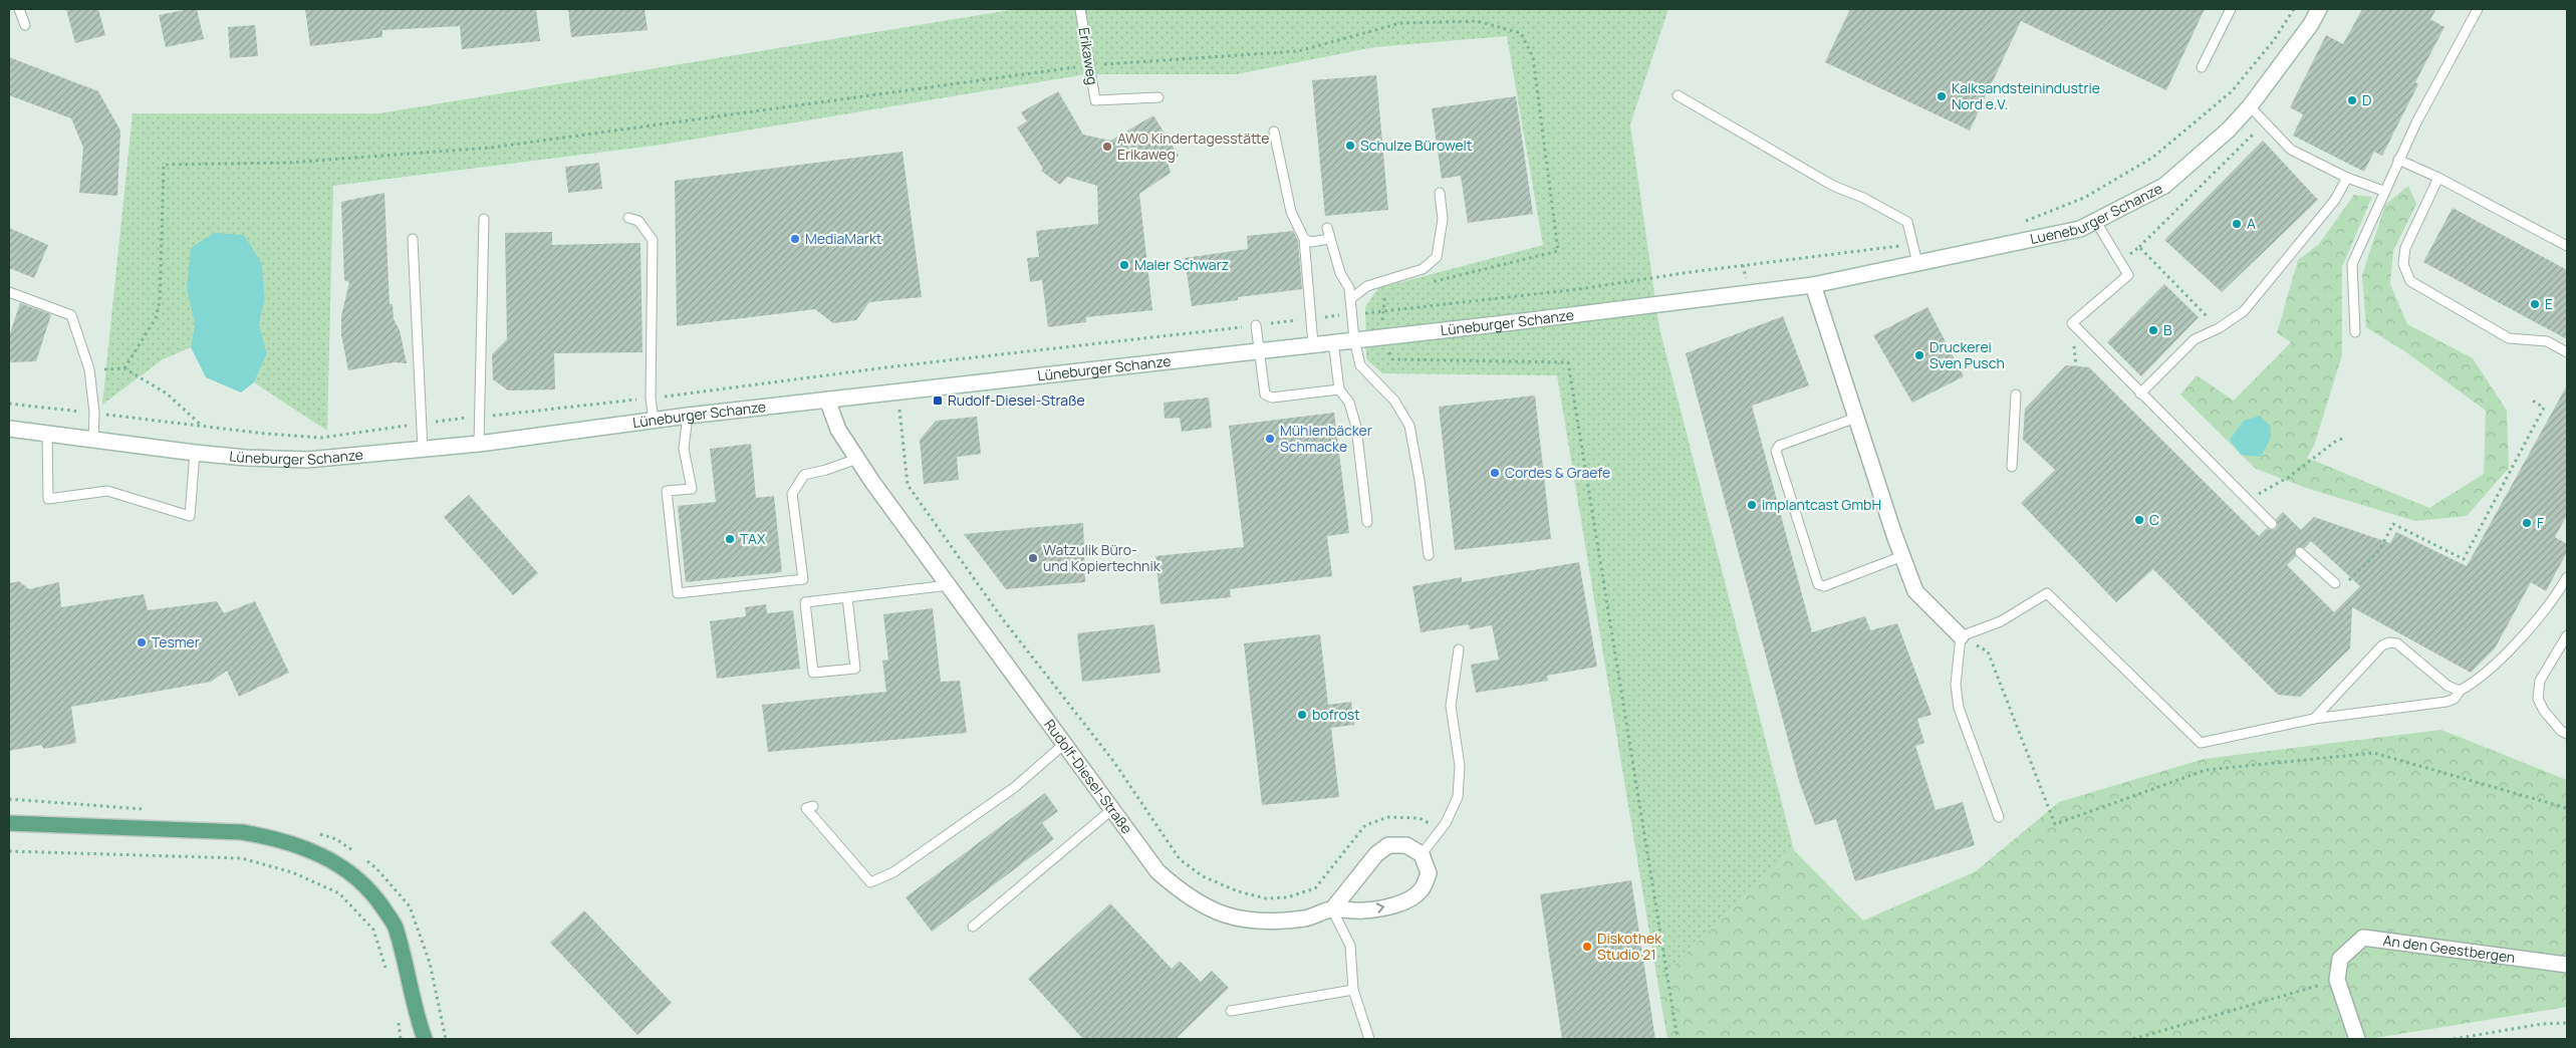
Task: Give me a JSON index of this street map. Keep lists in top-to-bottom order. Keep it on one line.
{"streets":{"street":["Lueneburger Schanze","Lüneburger Schanze","Rudolf-Diesel-Straße","An den Geestbergen"],"lane":["Erikaweg"]},"crossings":[["Lueneburger Schanze","Lüneburger Schanze"],["Lüneburger Schanze","Rudolf-Diesel-Straße"]],"places":{"other":["Kalksandsteinindustrie Nord e.V.","D","Schulze Bürowelt","AWO Kindertagesstätte Erikaweg","A","MediaMarkt","Maler Schwarz","E","B","Druckerei Sven Pusch","Mühlenbäcker Schmacke","Cordes & Graefe","implantcast GmbH","C","F","TAX","Watzulik Büro- und Kopiertechnik","Tesmer","bofrost","Diskothek Studio 21"],"transit":["Rudolf-Diesel-Straße"]}}
